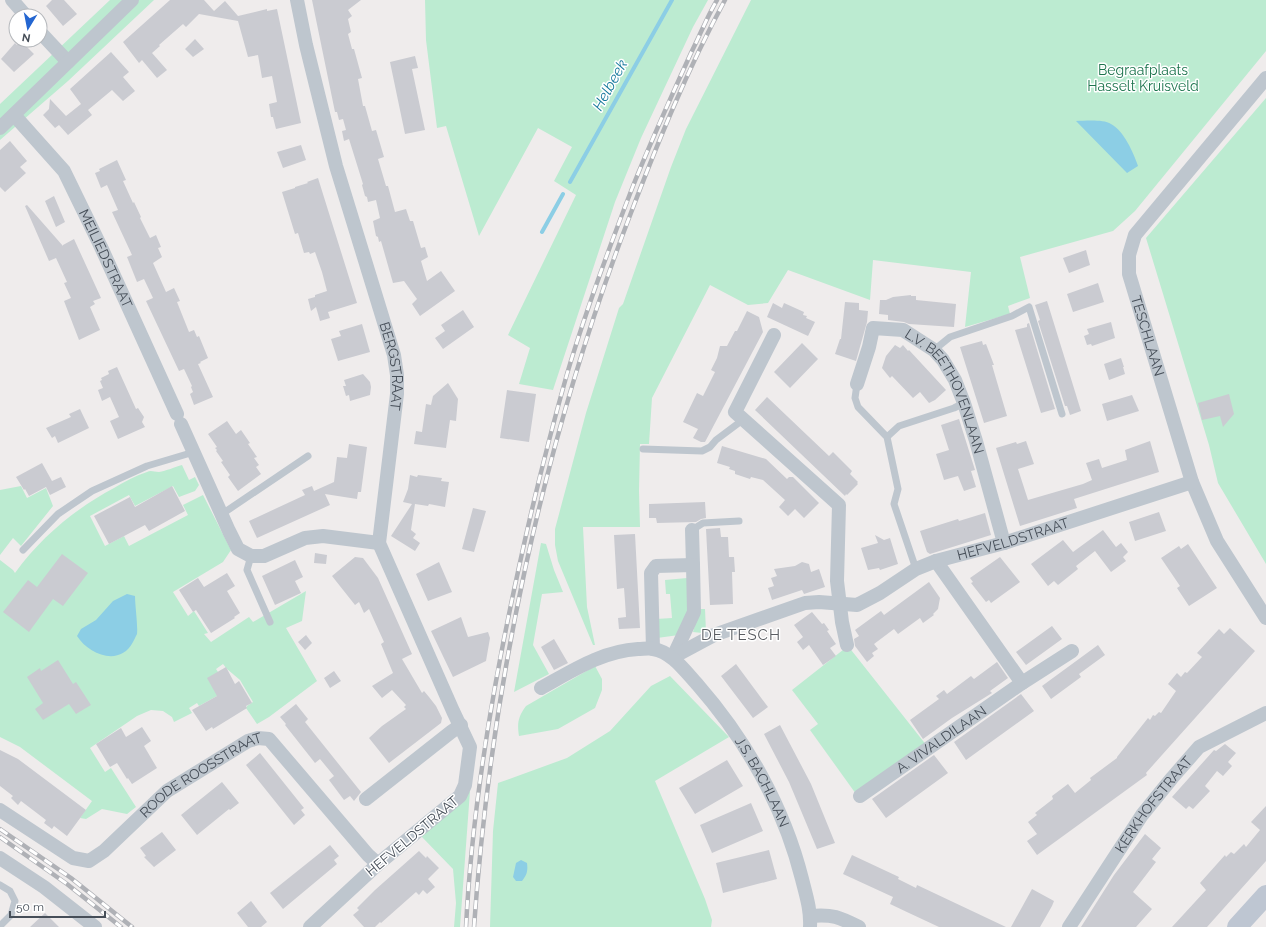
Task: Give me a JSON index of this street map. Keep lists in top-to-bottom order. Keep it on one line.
{"streets":{"street":["MEILIEDSTRAAT","TESCHLAAN","BERGSTRAAT","L.V. BEETHOVENLAAN","HEFVELDSTRAAT","A. VIVALDILAAN","ROODE ROOSSTRAAT","J.S. BACHLAAN","KERKHOFSTRAAT"]},"crossings":[["TESCHLAAN","HEFVELDSTRAAT"],["L.V. BEETHOVENLAAN","HEFVELDSTRAAT"],["HEFVELDSTRAAT","ROODE ROOSSTRAAT"],["HEFVELDSTRAAT","J.S. BACHLAAN"]],"districts":["DE TESCH"],"water":["Helbeek"],"parks":["Begraafplaats Hasselt Kruisveld"],"scale_bar":"50 m","north":"bottom"}
